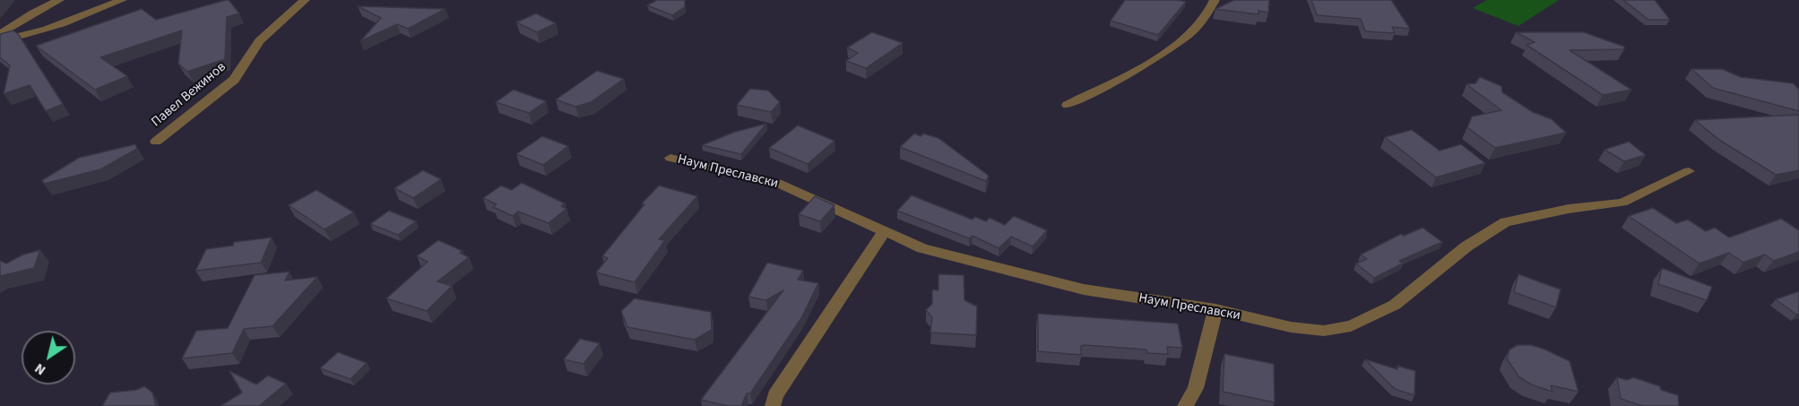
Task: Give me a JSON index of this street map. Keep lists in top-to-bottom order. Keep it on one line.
{"streets":{"street":["Павел Вежинов","Наум Преславски"]},"north":"bottom left"}
